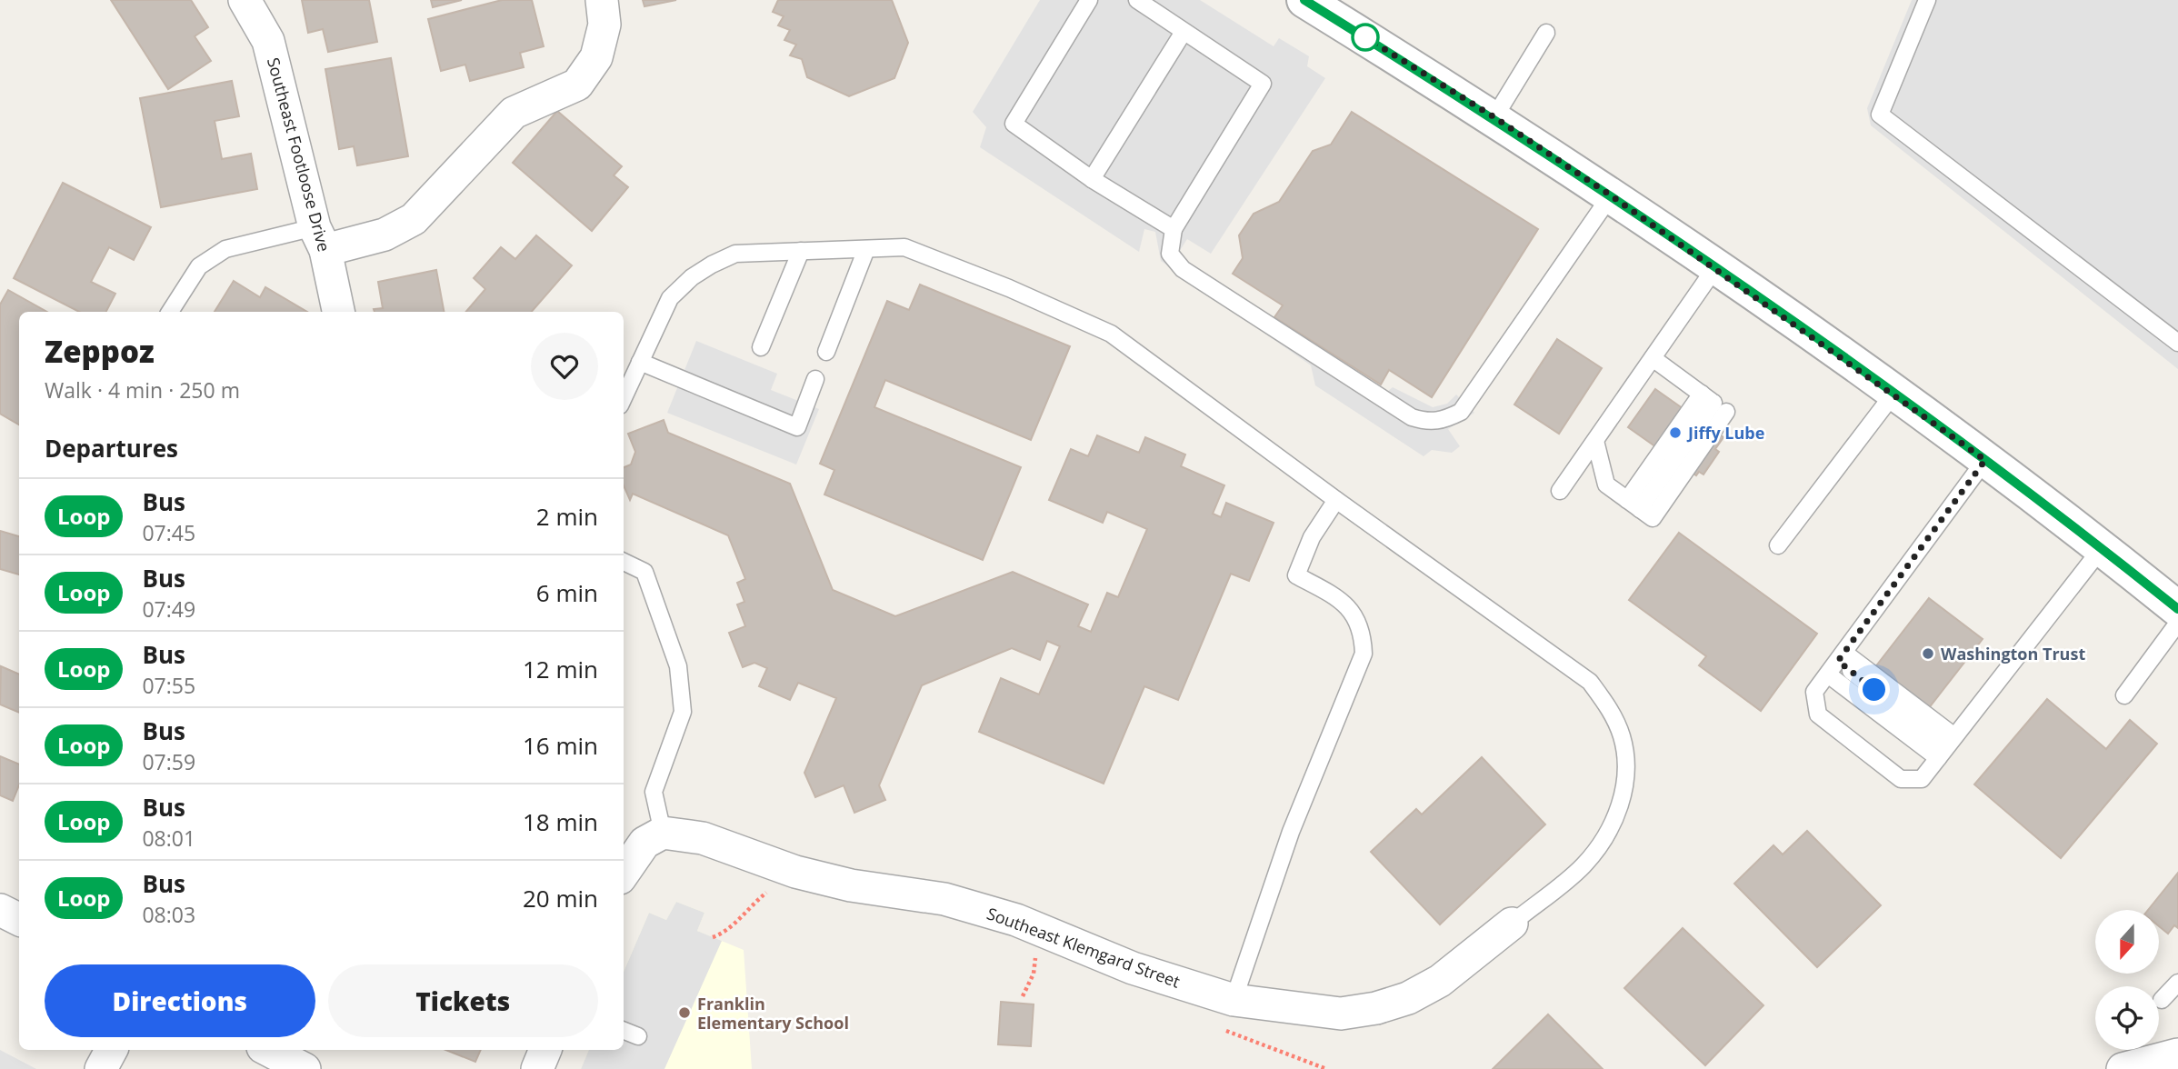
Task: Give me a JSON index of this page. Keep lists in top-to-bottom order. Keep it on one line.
{"streets":{"street":["Southeast Footloose Drive","Southeast Klemgard Street"]},"places":["Jiffy Lube","Washington Trust","Franklin Elementary School"],"lines":["bus line Loop"],"north":"bottom","page":{"heading":[["Zeppoz","Walk · 4 min · 250 m"],"Departures"],"list":[{"mark":"Loop","name":"Bus","note":"07:45","value":"2 min"},{"mark":"Loop","name":"Bus","note":"07:49","value":"6 min"},{"mark":"Loop","name":"Bus","note":"07:55","value":"12 min"},{"mark":"Loop","name":"Bus","note":"07:59","value":"16 min"},{"mark":"Loop","name":"Bus","note":"08:01","value":"18 min"},{"mark":"Loop","name":"Bus","note":"08:03","value":"20 min"}],"buttons":["Directions","Tickets"]}}
